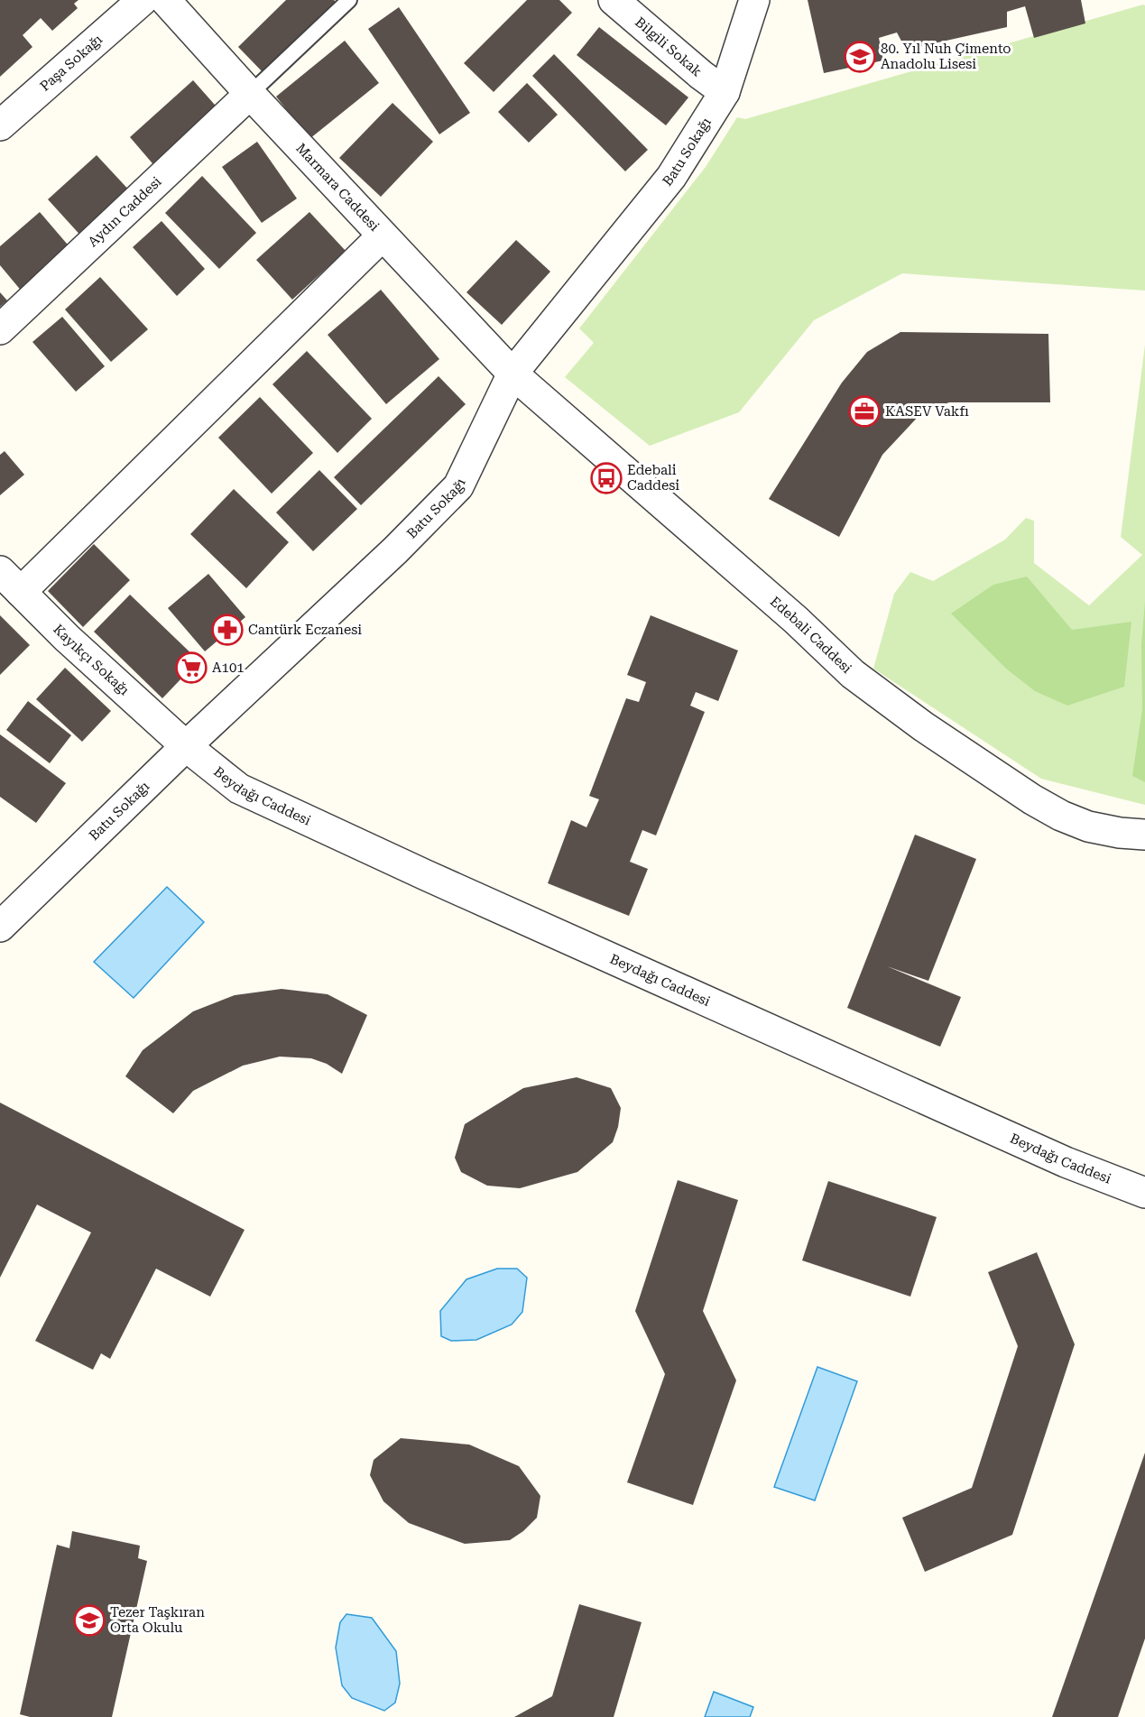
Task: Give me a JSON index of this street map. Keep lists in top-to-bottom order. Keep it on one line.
{"streets":{"street":["Bilgili Sokak","Paşa Sokağı","Batu Sokağı","Marmara Caddesi","Aydın Caddesi","Edebali Caddesi","Kayıkçı Sokağı","Beydağı Caddesi"]},"crossings":[["Bilgili Sokak","Batu Sokağı"],["Batu Sokağı","Marmara Caddesi"],["Batu Sokağı","Edebali Caddesi"],["Batu Sokağı","Kayıkçı Sokağı"],["Batu Sokağı","Beydağı Caddesi"],["Marmara Caddesi","Aydın Caddesi"],["Marmara Caddesi","Edebali Caddesi"],["Kayıkçı Sokağı","Beydağı Caddesi"]],"places":{"school or university":["80. Yıl Nuh Çimento Anadolu Lisesi","Tezer Taşkıran Orta Okulu"],"office":["KASEV Vakfı"],"bus stop":["Edebali̇ Caddesi̇"],"pharmacy":["Cantürk Eczanesi"],"supermarket":["A101"]}}
